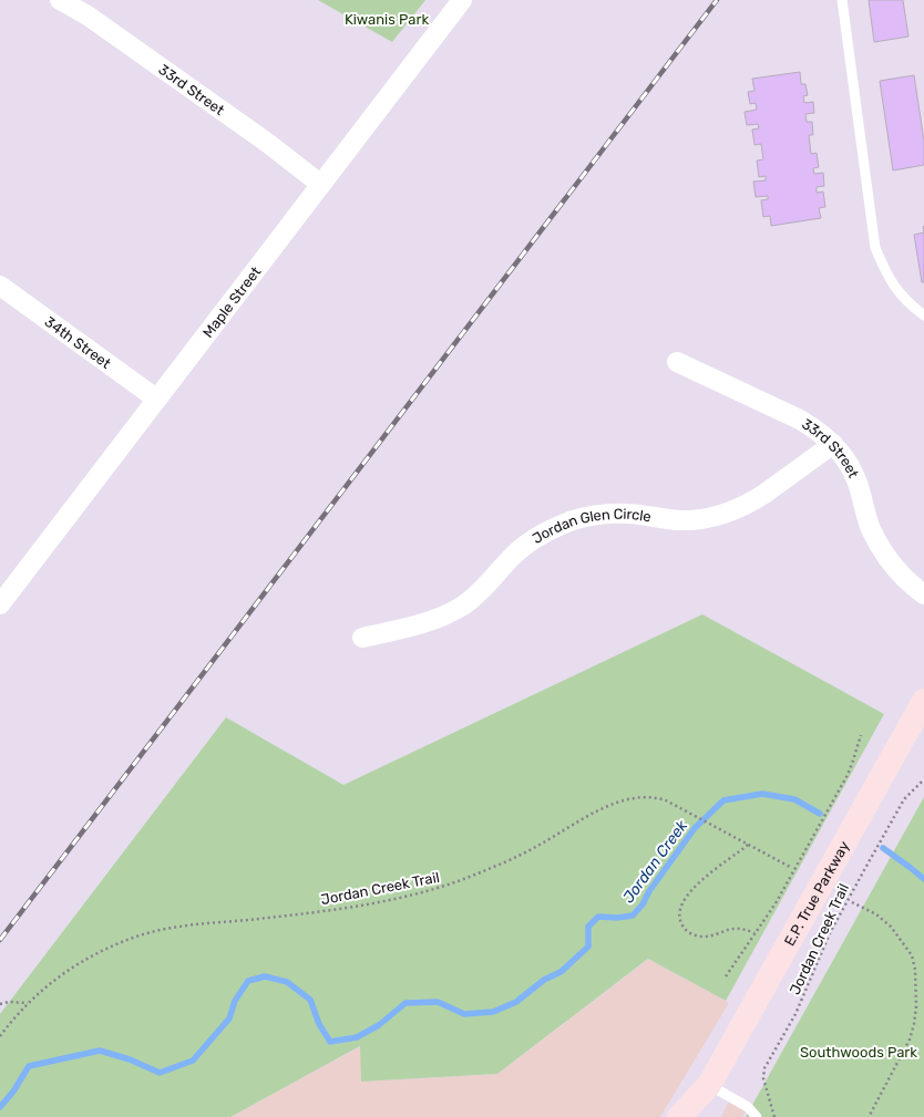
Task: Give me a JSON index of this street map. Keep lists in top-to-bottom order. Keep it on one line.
{"streets":{"main road":["E.P. True Parkway"],"street":["33rd Street","Maple Street","34th Street","Jordan Glen Circle"],"path":["Jordan Creek Trail"]},"crossings":[["33rd Street","Maple Street"],["33rd Street","Jordan Glen Circle"],["Maple Street","34th Street"]],"water":["Jordan Creek"],"parks":["Kiwanis Park","Southwoods Park"]}
